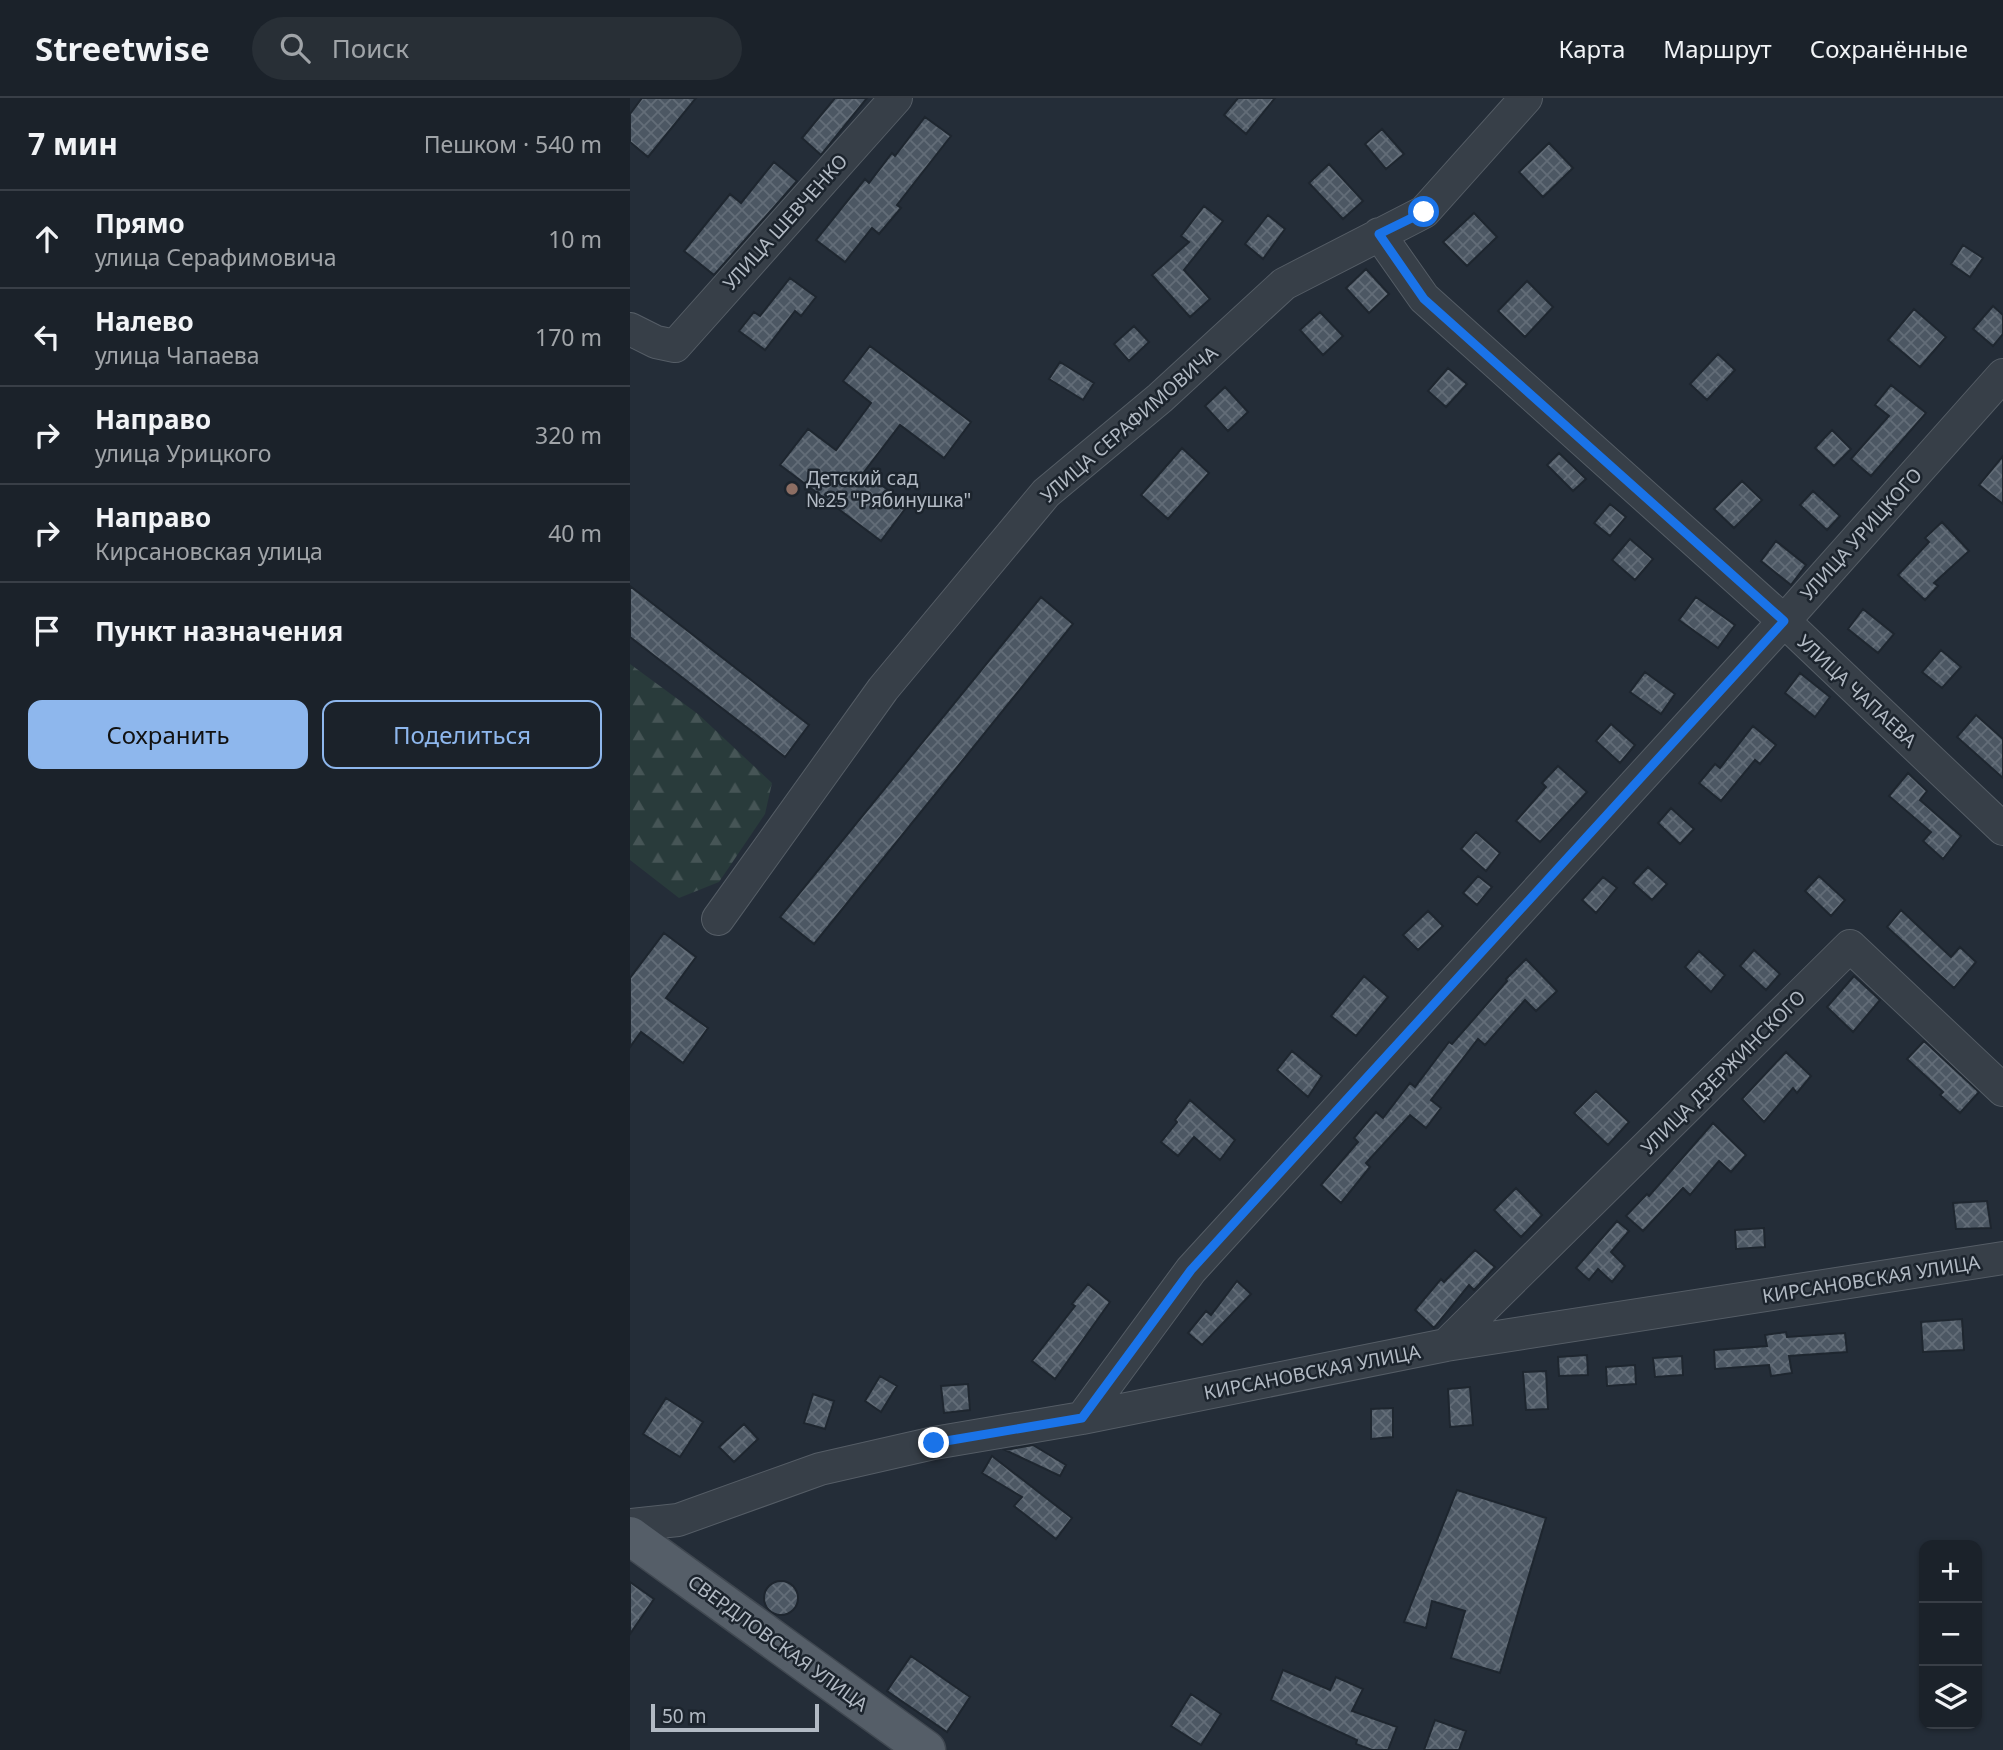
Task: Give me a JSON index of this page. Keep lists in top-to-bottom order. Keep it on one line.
{"streets":{"main road":["СВЕРДЛОВСКАЯ УЛИЦА"],"street":["УЛИЦА ШЕВЧЕНКО","УЛИЦА СЕРАФИМОВИЧА","УЛИЦА УРИЦКОГО","УЛИЦА ЧАПАЕВА","УЛИЦА ДЗЕРЖИНСКОГО","КИРСАНОВСКАЯ УЛИЦА"]},"crossings":[["УЛИЦА СЕРАФИМОВИЧА","УЛИЦА ЧАПАЕВА"],["УЛИЦА УРИЦКОГО","УЛИЦА ЧАПАЕВА"],["УЛИЦА УРИЦКОГО","КИРСАНОВСКАЯ УЛИЦА"],["УЛИЦА ДЗЕРЖИНСКОГО","КИРСАНОВСКАЯ УЛИЦА"]],"places":["Детский сад №25 \"Рябинушка\""],"scale_bar":"50 m","page":{"header":"Streetwise","search":"Поиск","nav":["Карта","Маршрут","Сохранённые"],"heading":["7 мин","Пешком · 540 m"],"list":[["Прямо","улица Серафимовича","10 m"],["Налево","улица Чапаева","170 m"],["Направо","улица Урицкого","320 m"],["Направо","Кирсановская улица","40 m"],"Пункт назначения"],"buttons":["Сохранить","Поделиться"],"map_buttons":["+","−"],"scale":"50 m"}}
